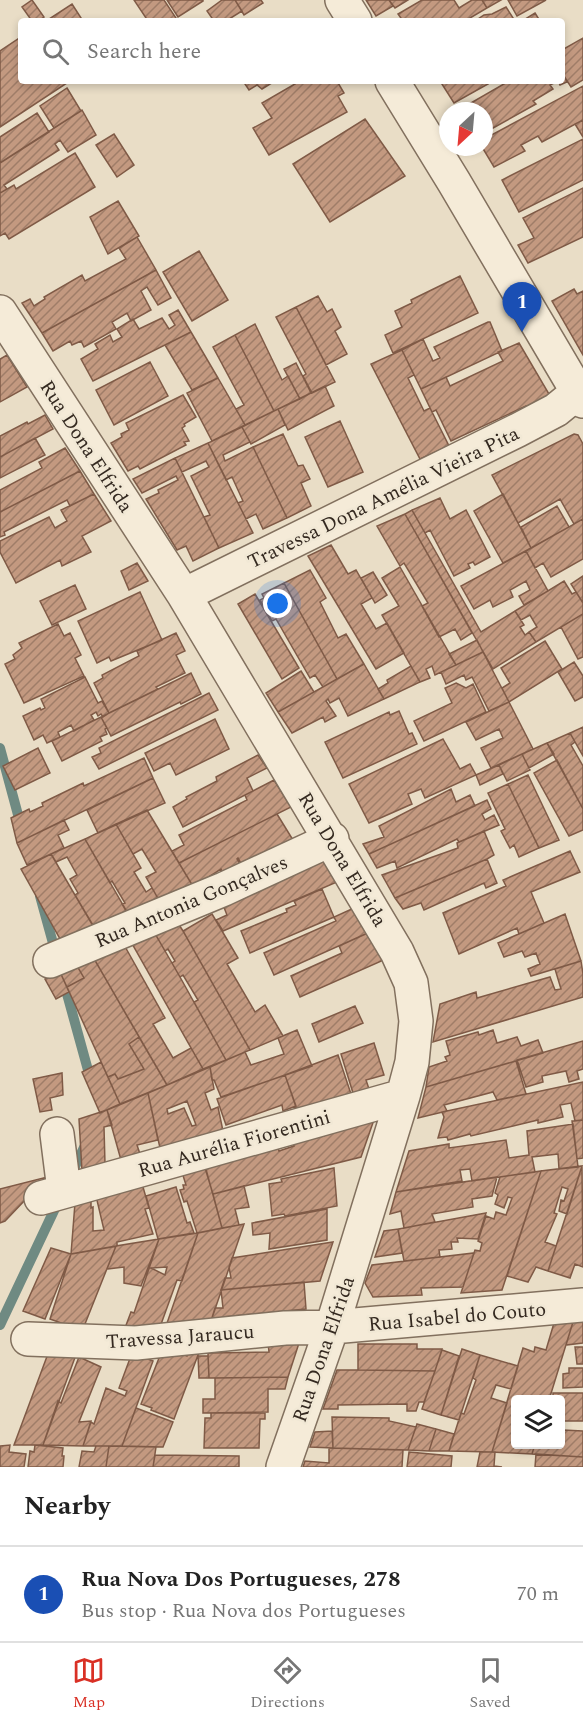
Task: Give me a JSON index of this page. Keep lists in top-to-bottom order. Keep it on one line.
{"streets":{"street":["Rua Dona Elfrida","Travessa Dona Amélia Vieira Pita","Rua Antonia Gonçalves","Rua Aurélia Fiorentini","Rua Isabel do Couto","Travessa Jaraucu"]},"crossings":[["Rua Dona Elfrida","Travessa Dona Amélia Vieira Pita"],["Rua Dona Elfrida","Rua Antonia Gonçalves"],["Rua Dona Elfrida","Rua Aurélia Fiorentini"],["Rua Dona Elfrida","Rua Isabel do Couto"],["Rua Dona Elfrida","Travessa Jaraucu"],["Rua Isabel do Couto","Travessa Jaraucu"]],"north":"bottom left","page":{"search":"Search here","pins":"1","heading":"Nearby","list":[{"mark":"1","name":"Rua Nova Dos Portugueses, 278","note":"Bus stop · Rua Nova dos Portugueses","value":"70 m"}],"nav":["Map","Directions","Saved"]}}
